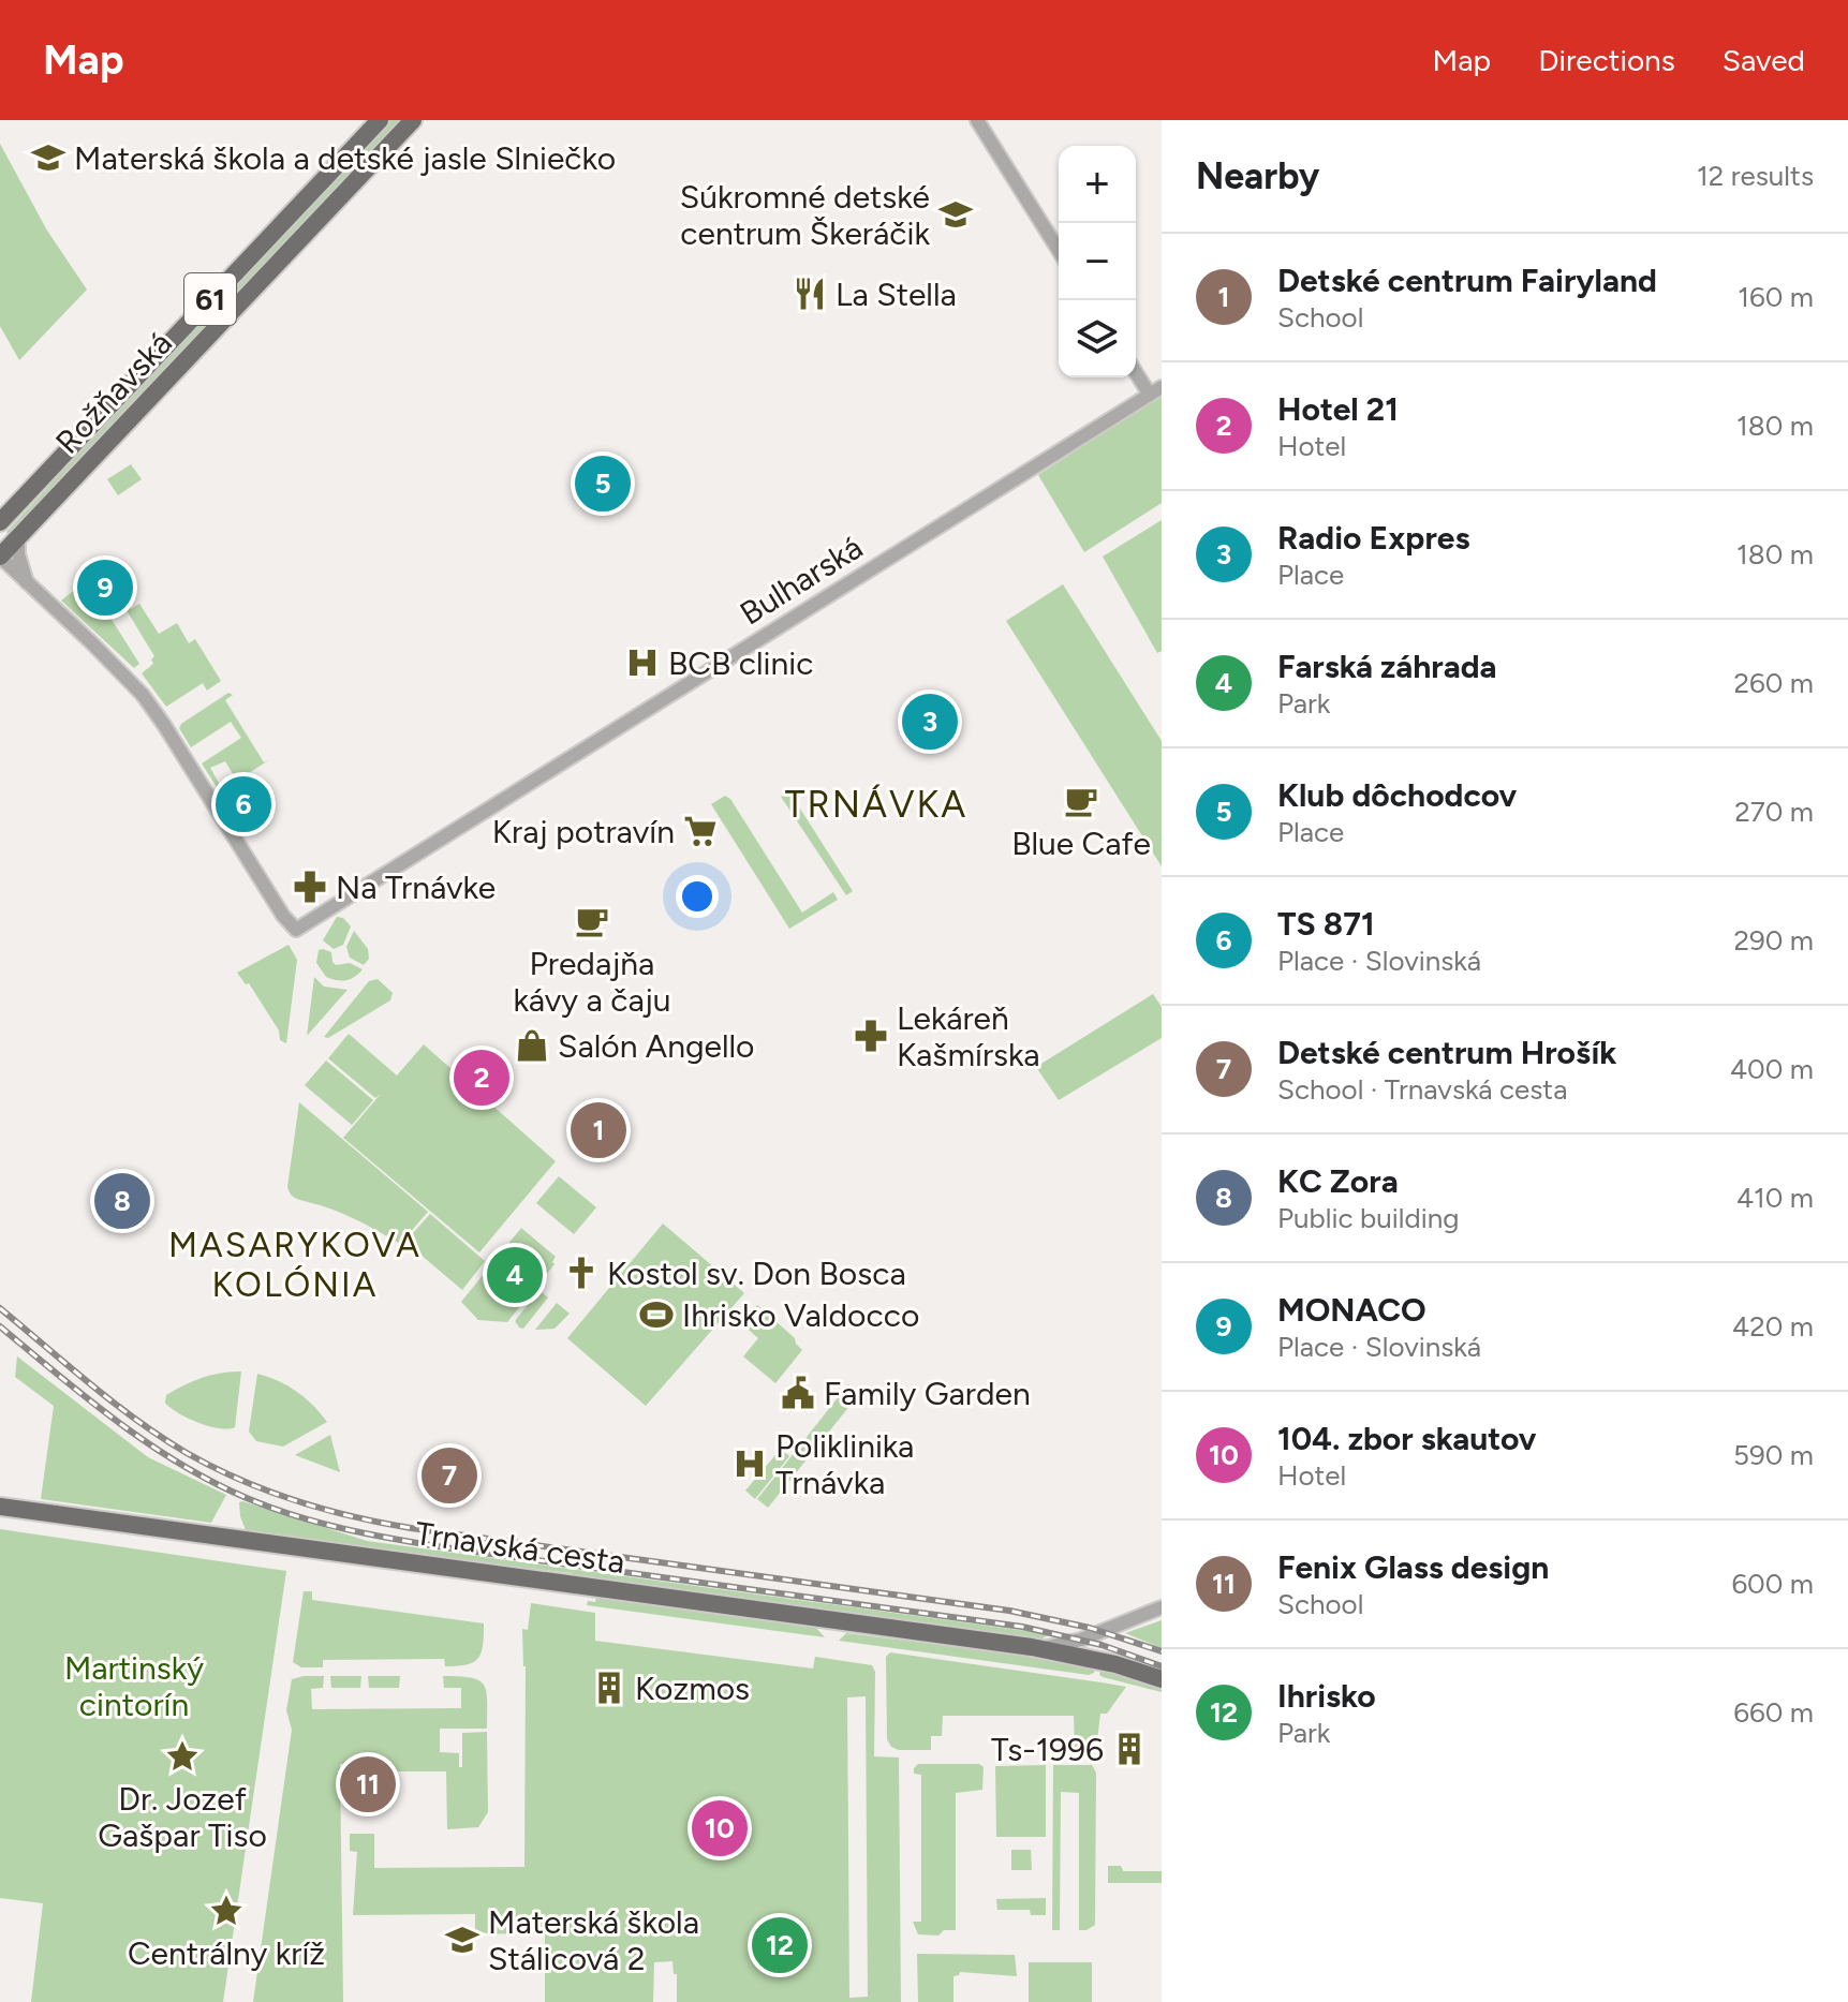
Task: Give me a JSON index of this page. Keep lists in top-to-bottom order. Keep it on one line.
{"streets":{"main road":["61","Rožňavská","Trnavská cesta"],"street":["Bulharská"]},"districts":["TRNÁVKA","MASARYKOVA KOLÓNIA"],"parks":["Martinský cintorín"],"places":{"school or university":["Materská škola a detské jasle Slniečko","Súkromné detské centrum Škeráčik","Materská škola Stálicová 2"],"restaurant":["La Stella"],"hospital":["BCB clinic","Poliklinika Trnávka"],"cafe":["Blue Cafe","Predajňa kávy a čaju"],"supermarket":["Kraj potravín"],"pharmacy":["Na Trnávke","Lekáreň Kašmírska"],"shop":["Salón Angello"],"church":["Kostol sv. Don Bosca"],"sports":["Ihrisko Valdocco"],"public building":["Family Garden"],"building":["Kozmos","Ts-1996"],"place":["Dr. Jozef Gašpar Tiso","Centrálny kríž"]},"page":{"header":"Map","nav":["Map","Directions","Saved"],"heading":["Nearby","12 results"],"map_buttons":["+","−"],"list":[{"mark":"1","name":"Detské centrum Fairyland","note":"School","value":"160 m"},{"mark":"2","name":"Hotel 21","note":"Hotel","value":"180 m"},{"mark":"3","name":"Radio Expres","note":"Place","value":"180 m"},{"mark":"4","name":"Farská záhrada","note":"Park","value":"260 m"},{"mark":"5","name":"Klub dôchodcov","note":"Place","value":"270 m"},{"mark":"6","name":"TS 871","note":"Place · Slovinská","value":"290 m"},{"mark":"7","name":"Detské centrum Hrošík","note":"School · Trnavská cesta","value":"400 m"},{"mark":"8","name":"KC Zora","note":"Public building","value":"410 m"},{"mark":"9","name":"MONACO","note":"Place · Slovinská","value":"420 m"},{"mark":"10","name":"104. zbor skautov","note":"Hotel","value":"590 m"},{"mark":"11","name":"Fenix Glass design","note":"School","value":"600 m"},{"mark":"12","name":"Ihrisko","note":"Park","value":"660 m"}],"pins":["5","9","3","6","2","1","8","4","7","11","10","12"]}}
